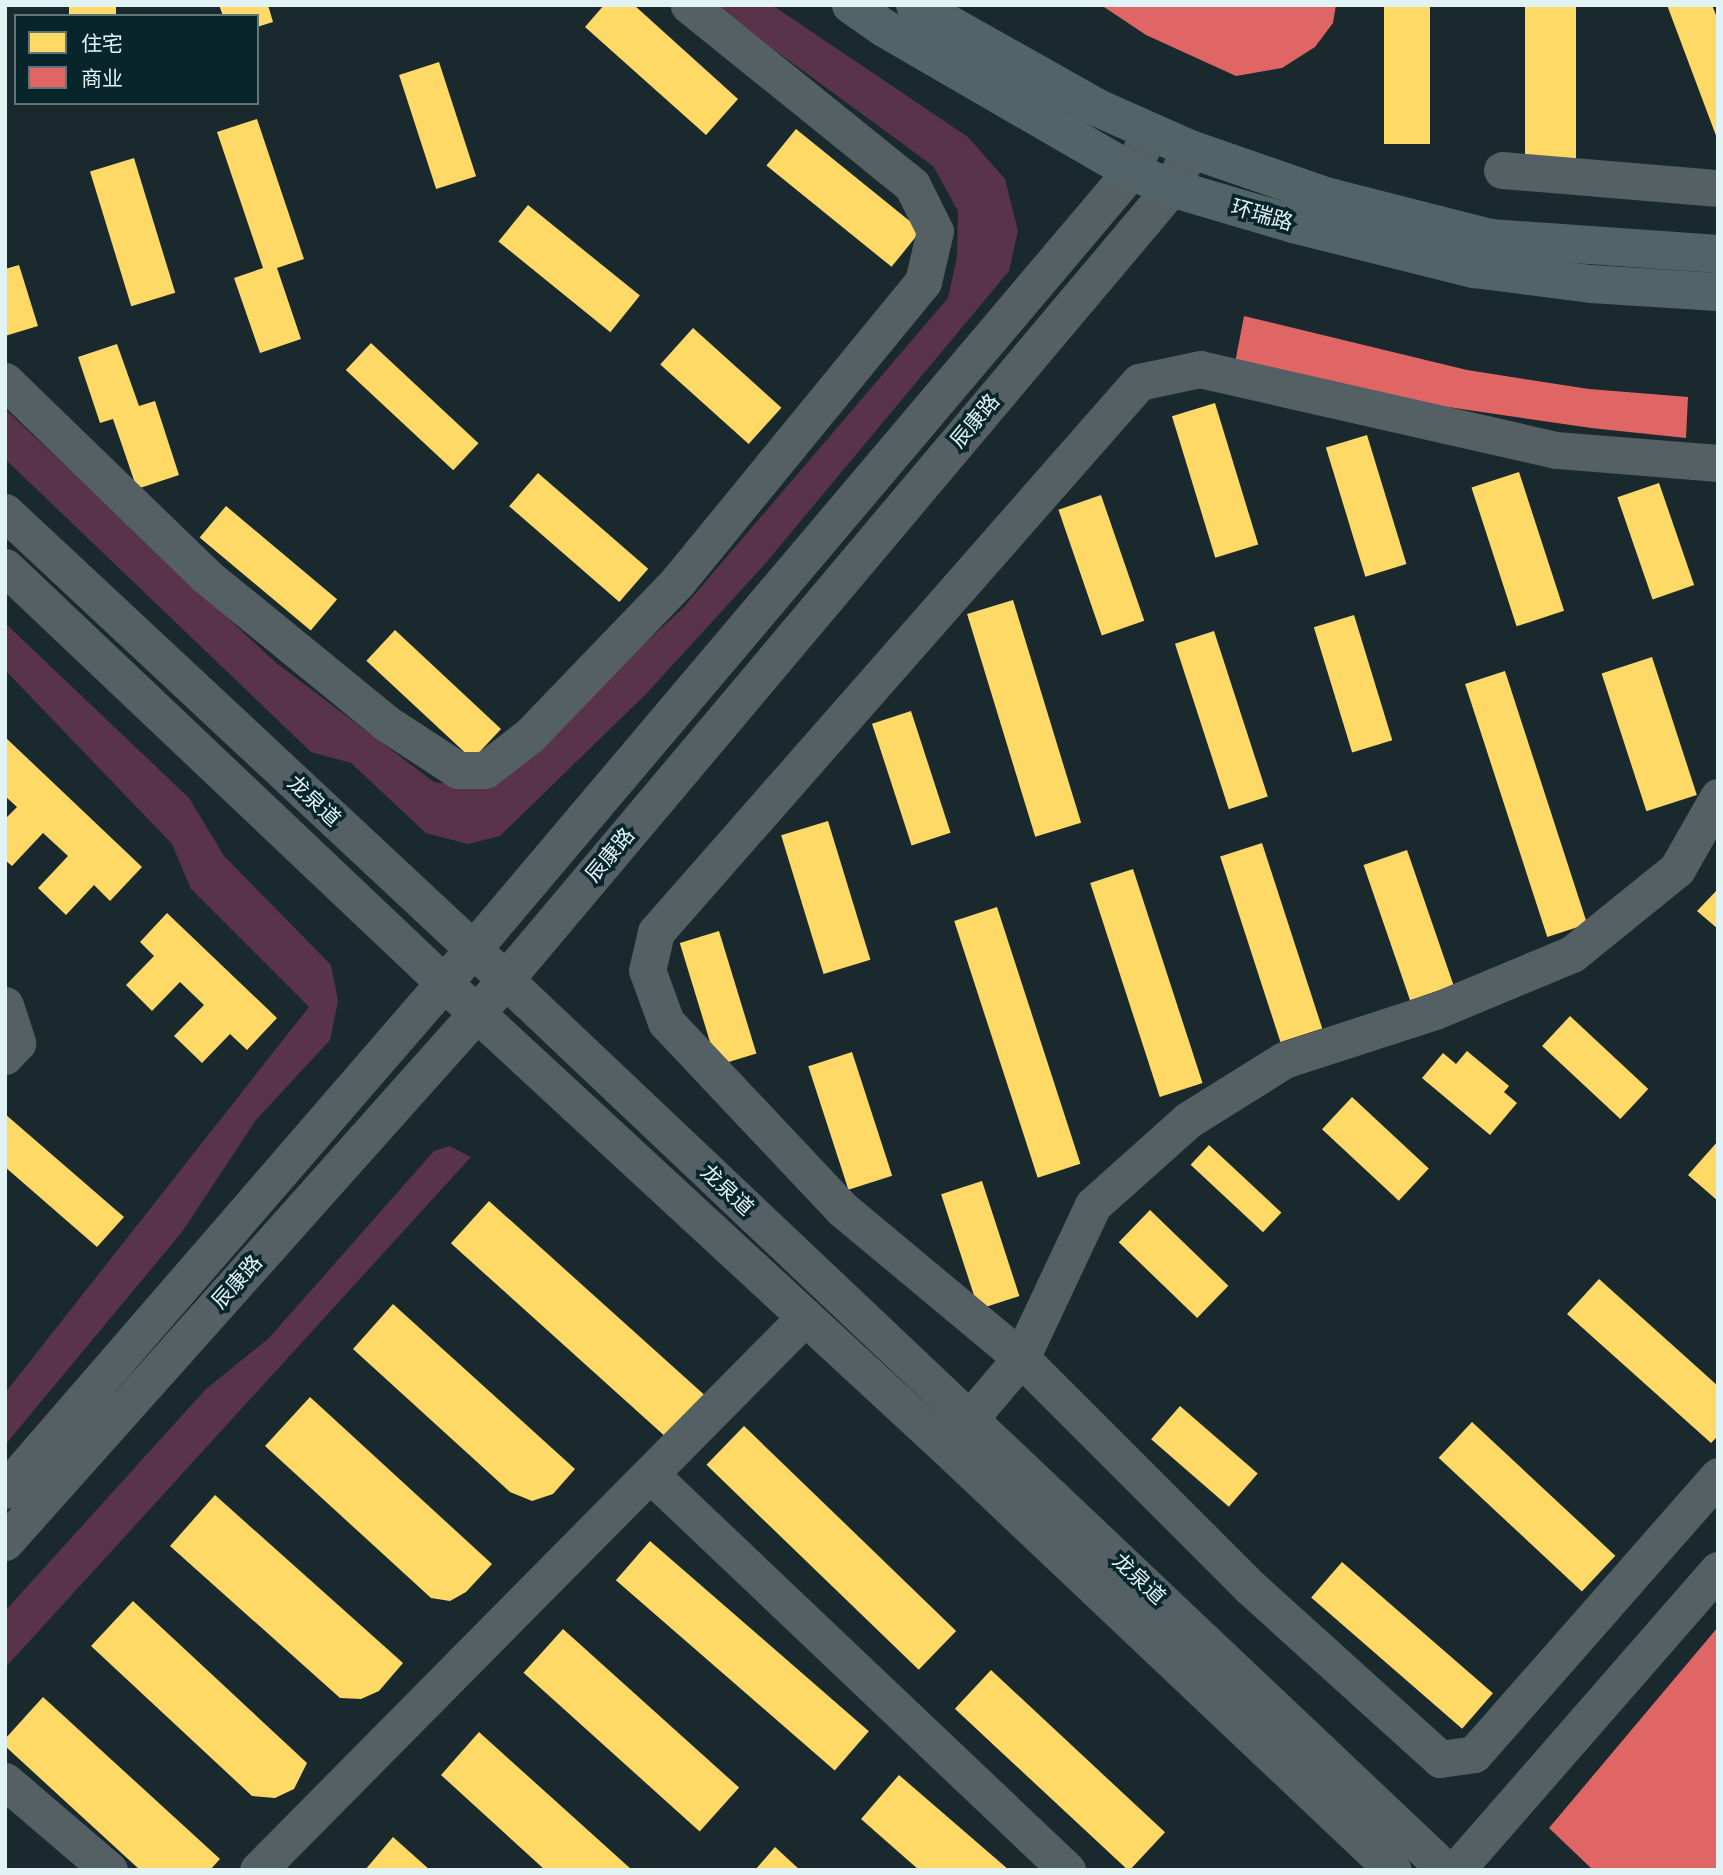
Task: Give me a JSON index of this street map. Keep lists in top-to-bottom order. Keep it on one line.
{"streets":{"main road":["环瑞路"],"street":["辰康路","龙泉道"]},"crossings":[["环瑞路","辰康路"],["辰康路","龙泉道"]],"legend":["住宅","商业"]}
